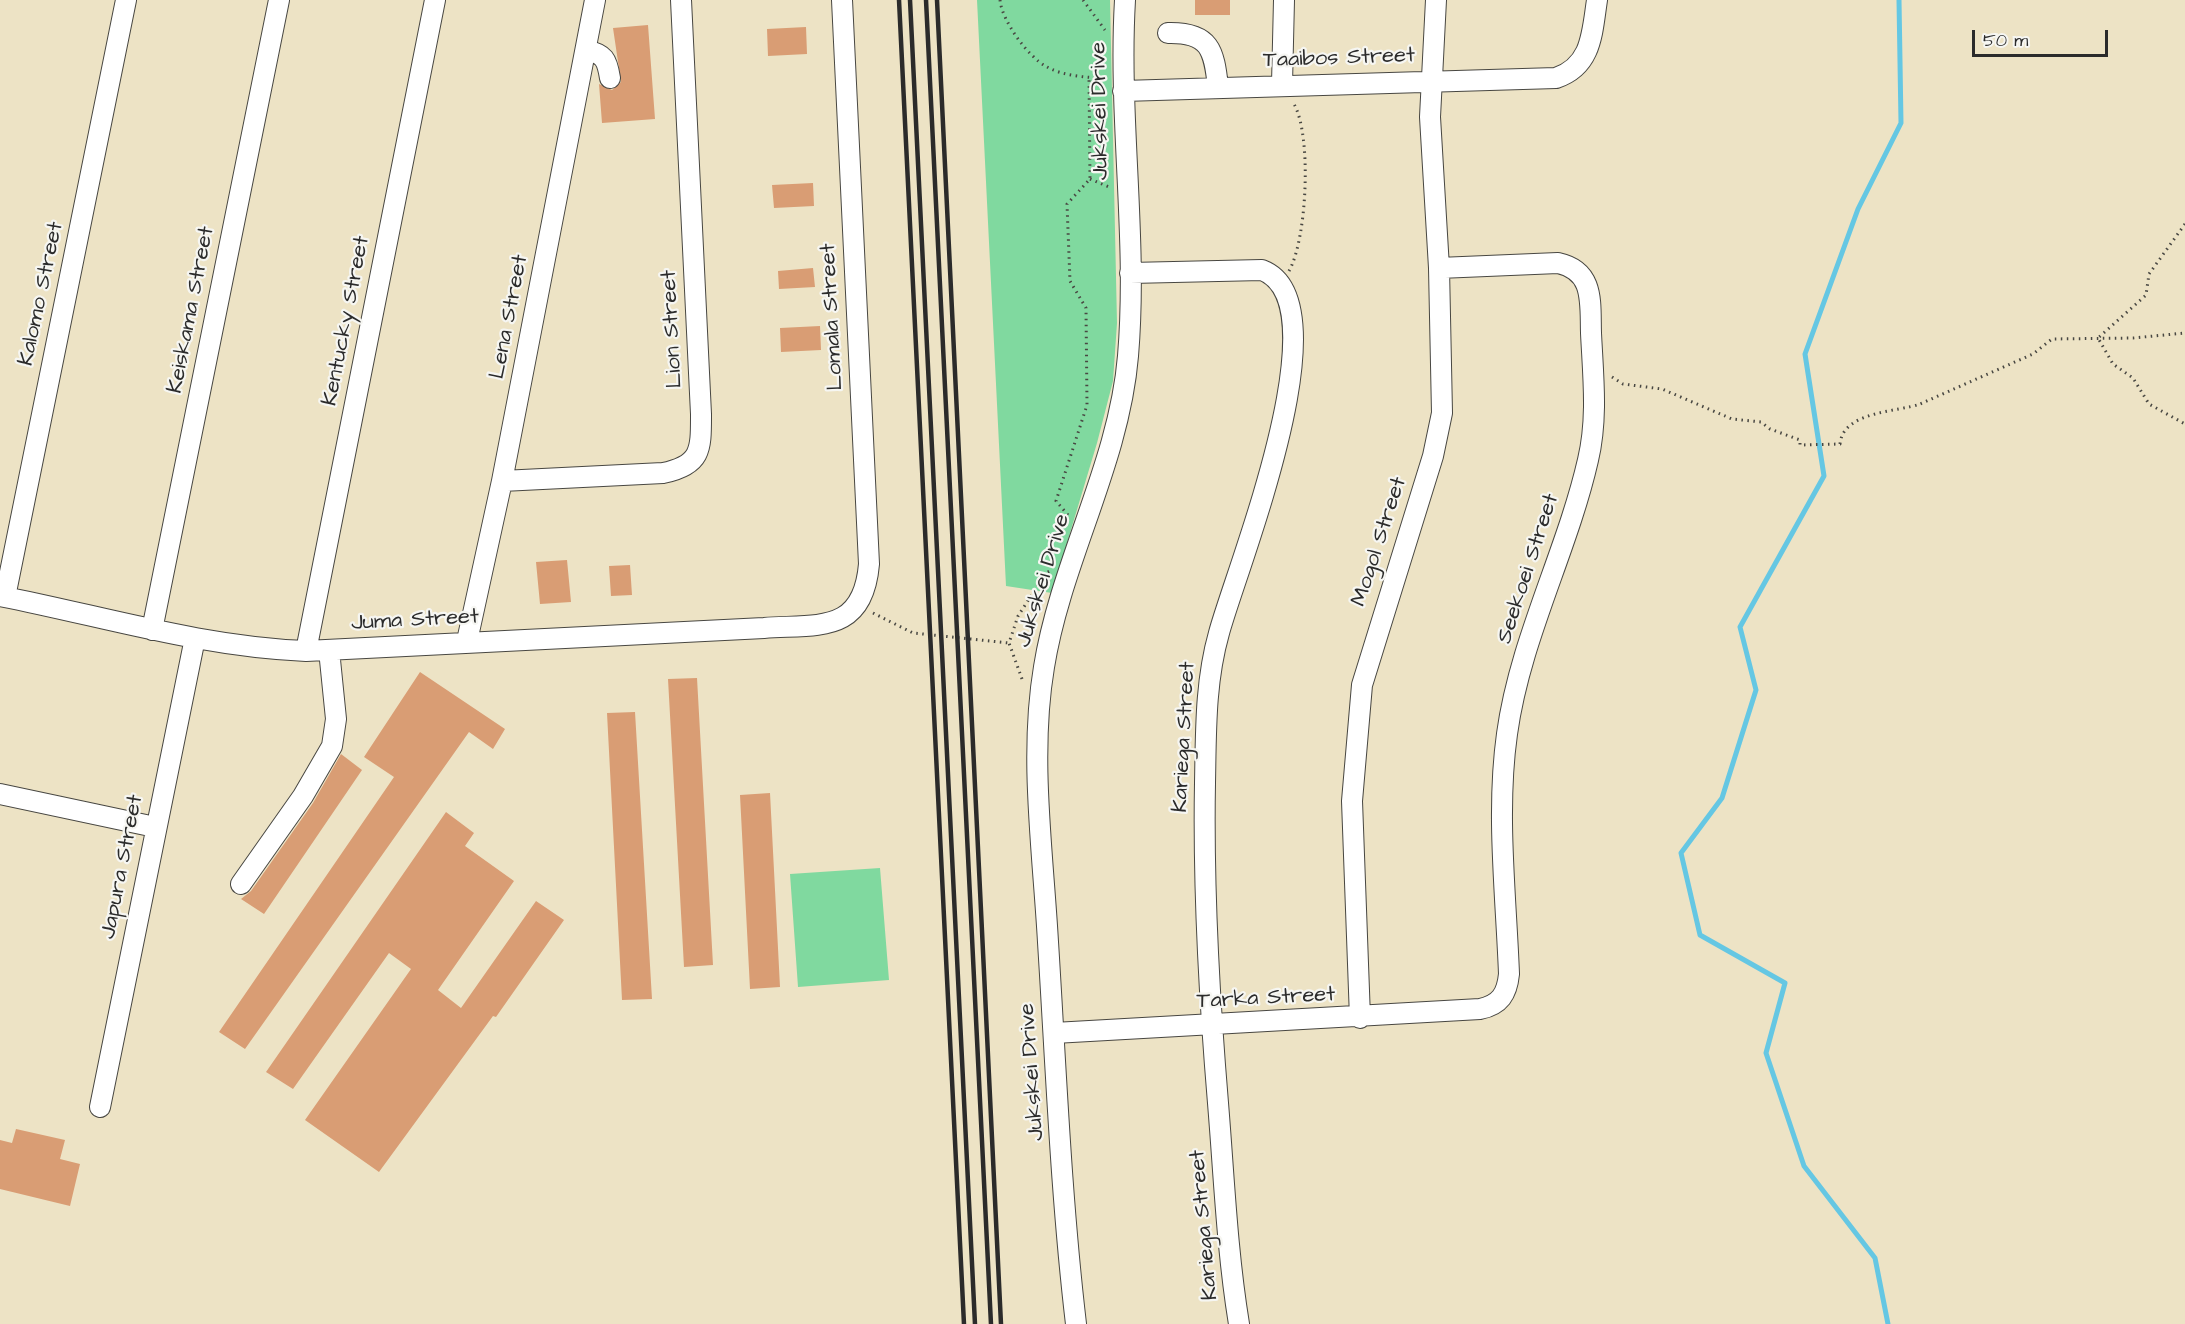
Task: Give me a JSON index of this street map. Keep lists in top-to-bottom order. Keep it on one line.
{"streets":{"street":["Taaibos Street","Jukskei Drive","Kalomo Street","Keiskama Street","Lena Street","Lomala Street","Kentucky Street","Lion Street","Mogol Street","Seekoei Street","Juma Street","Kariega Street","Japura Street","Tarka Street"]},"crossings":[["Taaibos Street","Jukskei Drive"],["Taaibos Street","Mogol Street"],["Jukskei Drive","Tarka Street"],["Kalomo Street","Juma Street"],["Keiskama Street","Juma Street"],["Lena Street","Lion Street"],["Lena Street","Juma Street"],["Lomala Street","Juma Street"],["Kentucky Street","Juma Street"],["Mogol Street","Seekoei Street"],["Mogol Street","Tarka Street"],["Seekoei Street","Tarka Street"],["Juma Street","Japura Street"],["Kariega Street","Tarka Street"]],"scale_bar":"50 m"}
